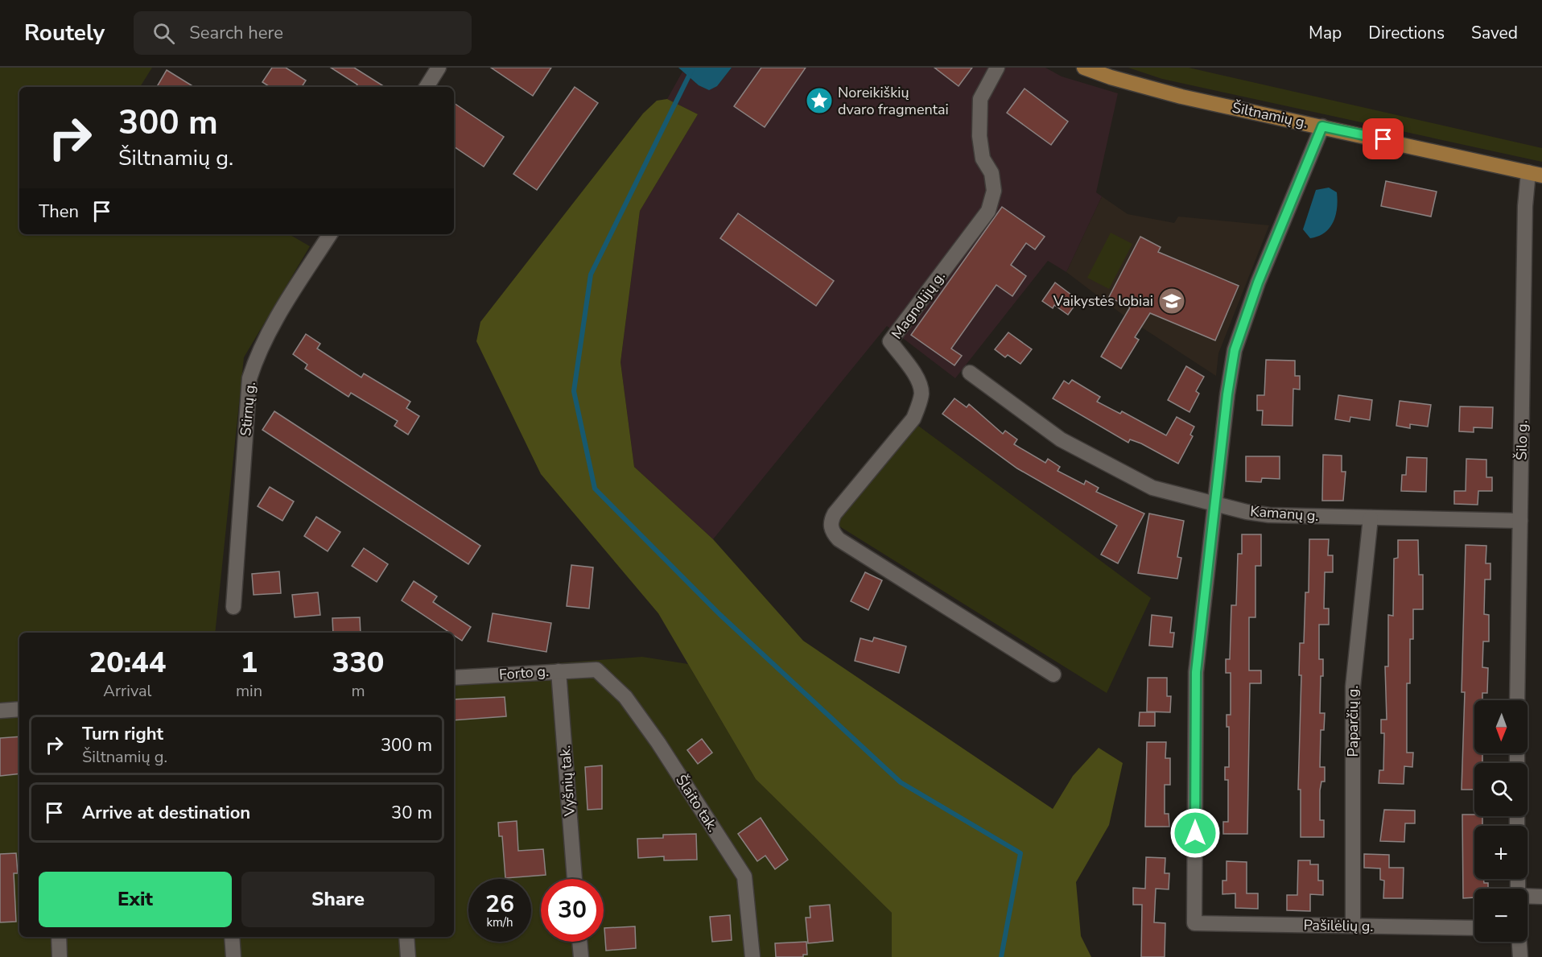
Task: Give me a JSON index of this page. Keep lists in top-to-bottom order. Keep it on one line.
{"streets":{"main road":["Šiltnamių g."],"street":["Magnolijų g.","Stirnų g.","Šilo g.","Kamanų g.","Forto g.","Paparčių g.","Vyšnių tak.","Šlaito tak.","Pašilėlių g."]},"crossings":[["Šiltnamių g.","Šilo g."],["Šilo g.","Kamanų g."],["Kamanų g.","Paparčių g."],["Kamanų g.","Pašilėlių g."],["Forto g.","Vyšnių tak."],["Forto g.","Šlaito tak."],["Paparčių g.","Pašilėlių g."]],"places":{"place":["Noreikiškių dvaro fragmentai"],"school or university":["Vaikystės lobiai"]},"north":"bottom","page":{"header":"Routely","search":"Search here","nav":["Map","Directions","Saved"],"turn":["300 m","Šiltnamių g."],"then":"Then","eta":["20:44","Arrival","1","min","330","m"],"map_buttons":["+","−"],"list":[{"name":"Turn right","note":"Šiltnamių g.","value":"300 m"},{"name":"Arrive at destination","value":"30 m"}],"buttons":["Exit","Share"],"speed":"26 km/h","limit":"30"}}
